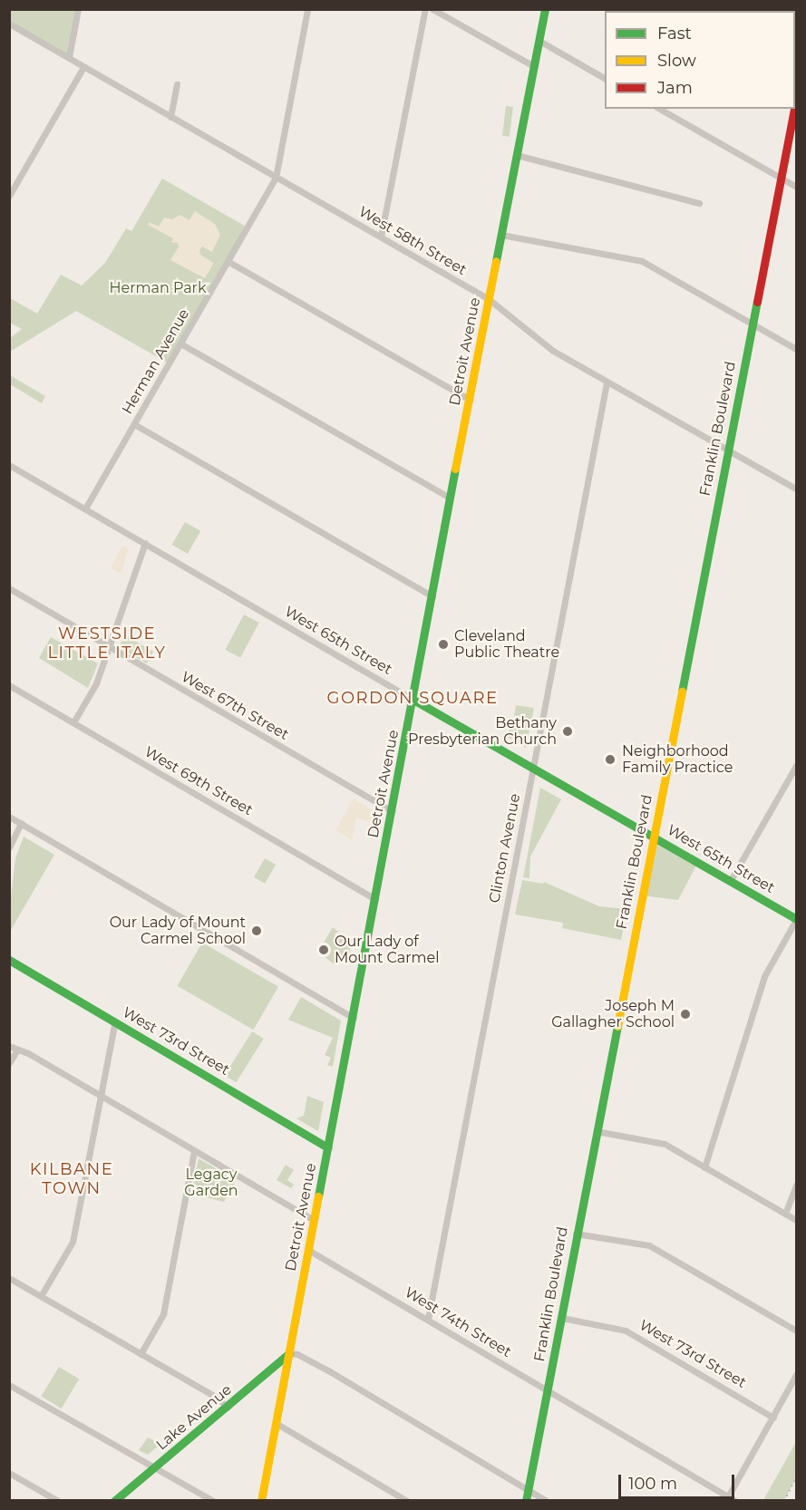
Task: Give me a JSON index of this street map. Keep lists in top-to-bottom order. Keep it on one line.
{"streets":{"street":["West 58th Street","Detroit Avenue","Herman Avenue","Franklin Boulevard","West 65th Street","West 67th Street","West 69th Street","Clinton Avenue","West 73rd Street","West 74th Street","Lake Avenue"]},"crossings":[["West 58th Street","Detroit Avenue"],["West 58th Street","Herman Avenue"],["West 58th Street","Franklin Boulevard"],["West 58th Street","Clinton Avenue"],["Detroit Avenue","West 65th Street"],["Detroit Avenue","West 67th Street"],["Detroit Avenue","West 69th Street"],["Detroit Avenue","West 73rd Street"],["Detroit Avenue","West 74th Street"],["Detroit Avenue","Lake Avenue"],["Herman Avenue","West 65th Street"],["Franklin Boulevard","West 65th Street"],["Franklin Boulevard","West 73rd Street"],["Franklin Boulevard","West 74th Street"],["West 65th Street","Clinton Avenue"],["Clinton Avenue","West 74th Street"]],"districts":["WESTSIDE LITTLE ITALY","GORDON SQUARE","KILBANE TOWN"],"parks":["Herman Park","Legacy Garden"],"places":["Cleveland Public Theatre","Bethany Presbyterian Church","Neighborhood Family Practice","Our Lady of Mount Carmel School","Our Lady of Mount Carmel","Joseph M Gallagher School"],"legend":["Fast","Slow","Jam"],"scale_bar":"100 m"}
